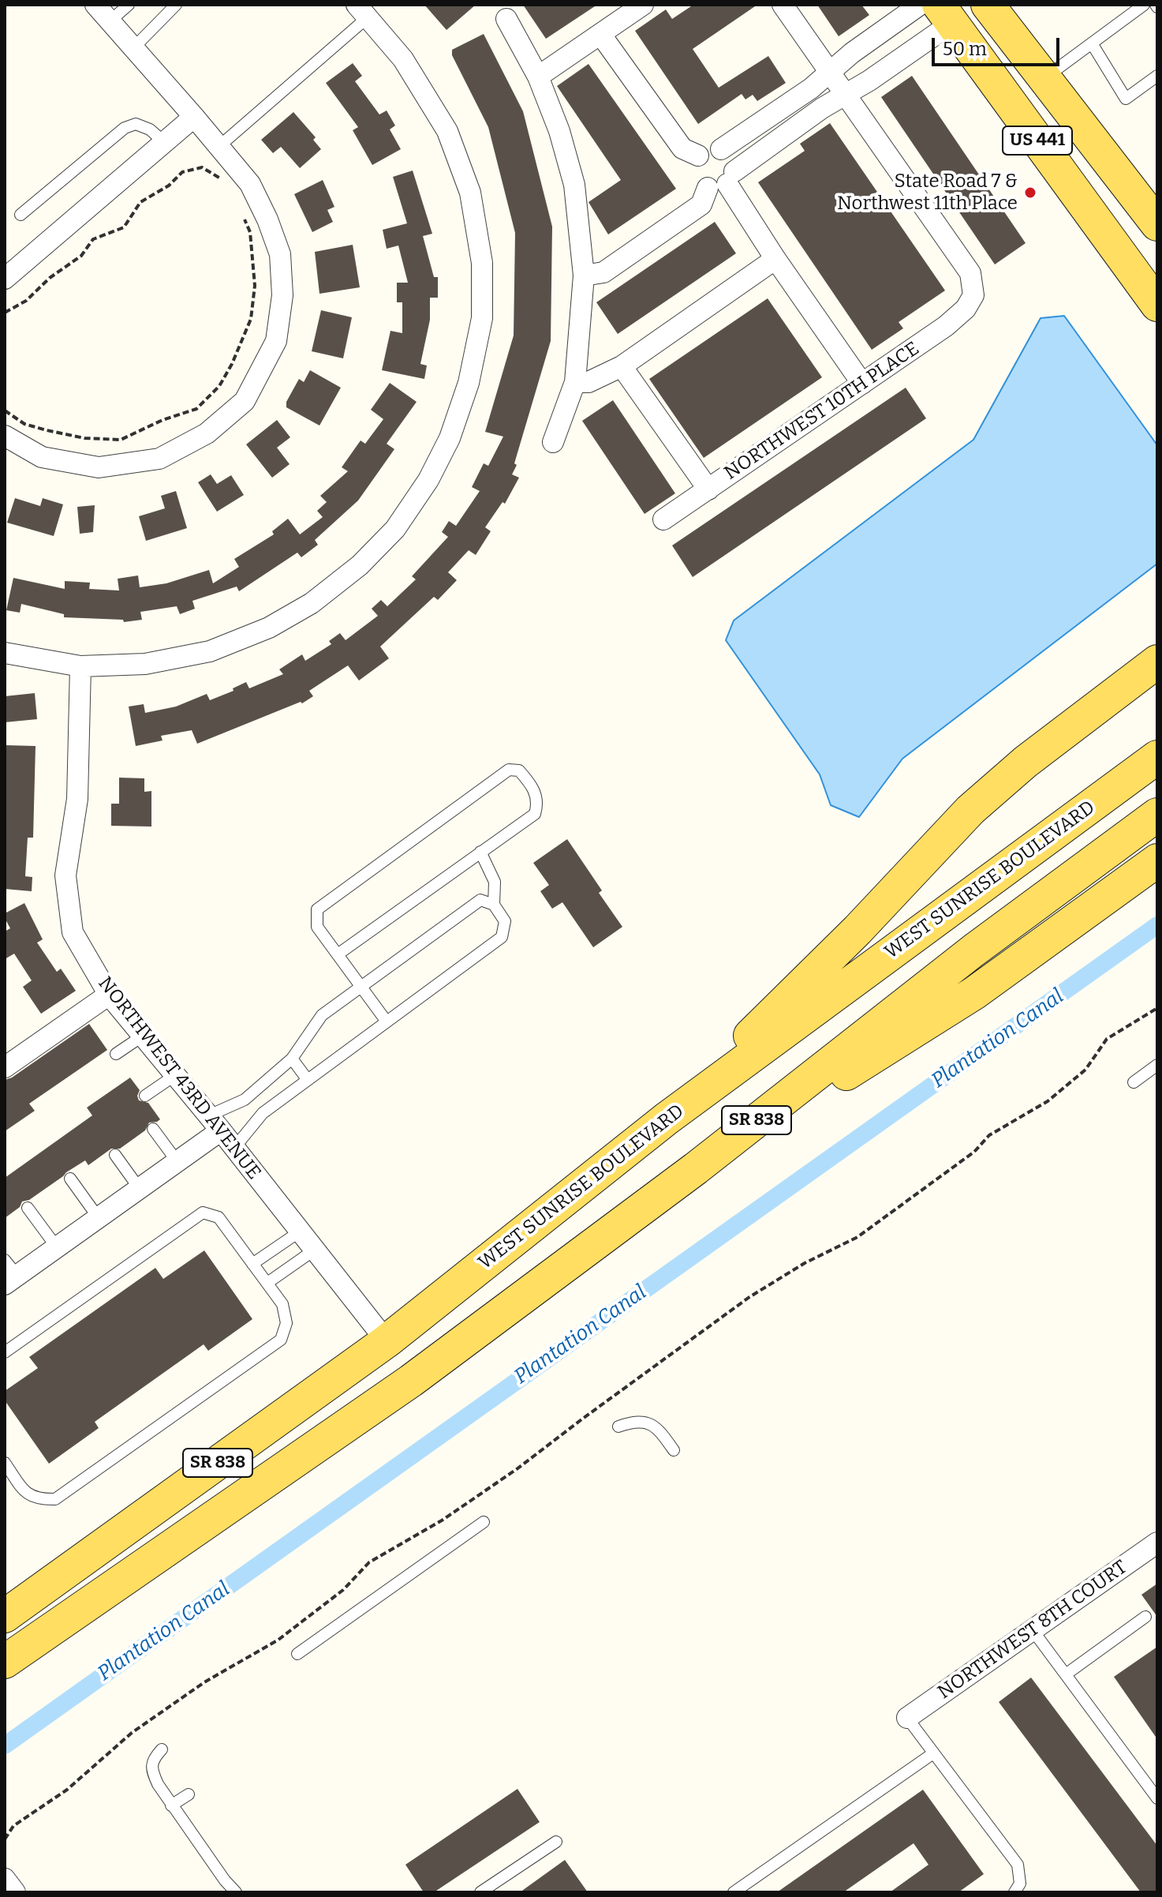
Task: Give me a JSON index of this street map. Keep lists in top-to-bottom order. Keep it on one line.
{"streets":{"main road":["US 441","WEST SUNRISE BOULEVARD","SR 838"],"street":["NORTHWEST 10TH PLACE","NORTHWEST 43RD AVENUE","NORTHWEST 8TH COURT"]},"crossings":[["WEST SUNRISE BOULEVARD","NORTHWEST 43RD AVENUE"]],"water":["Plantation Canal"],"places":["State Road 7 & Northwest 11th Place"],"scale_bar":"50 m"}
